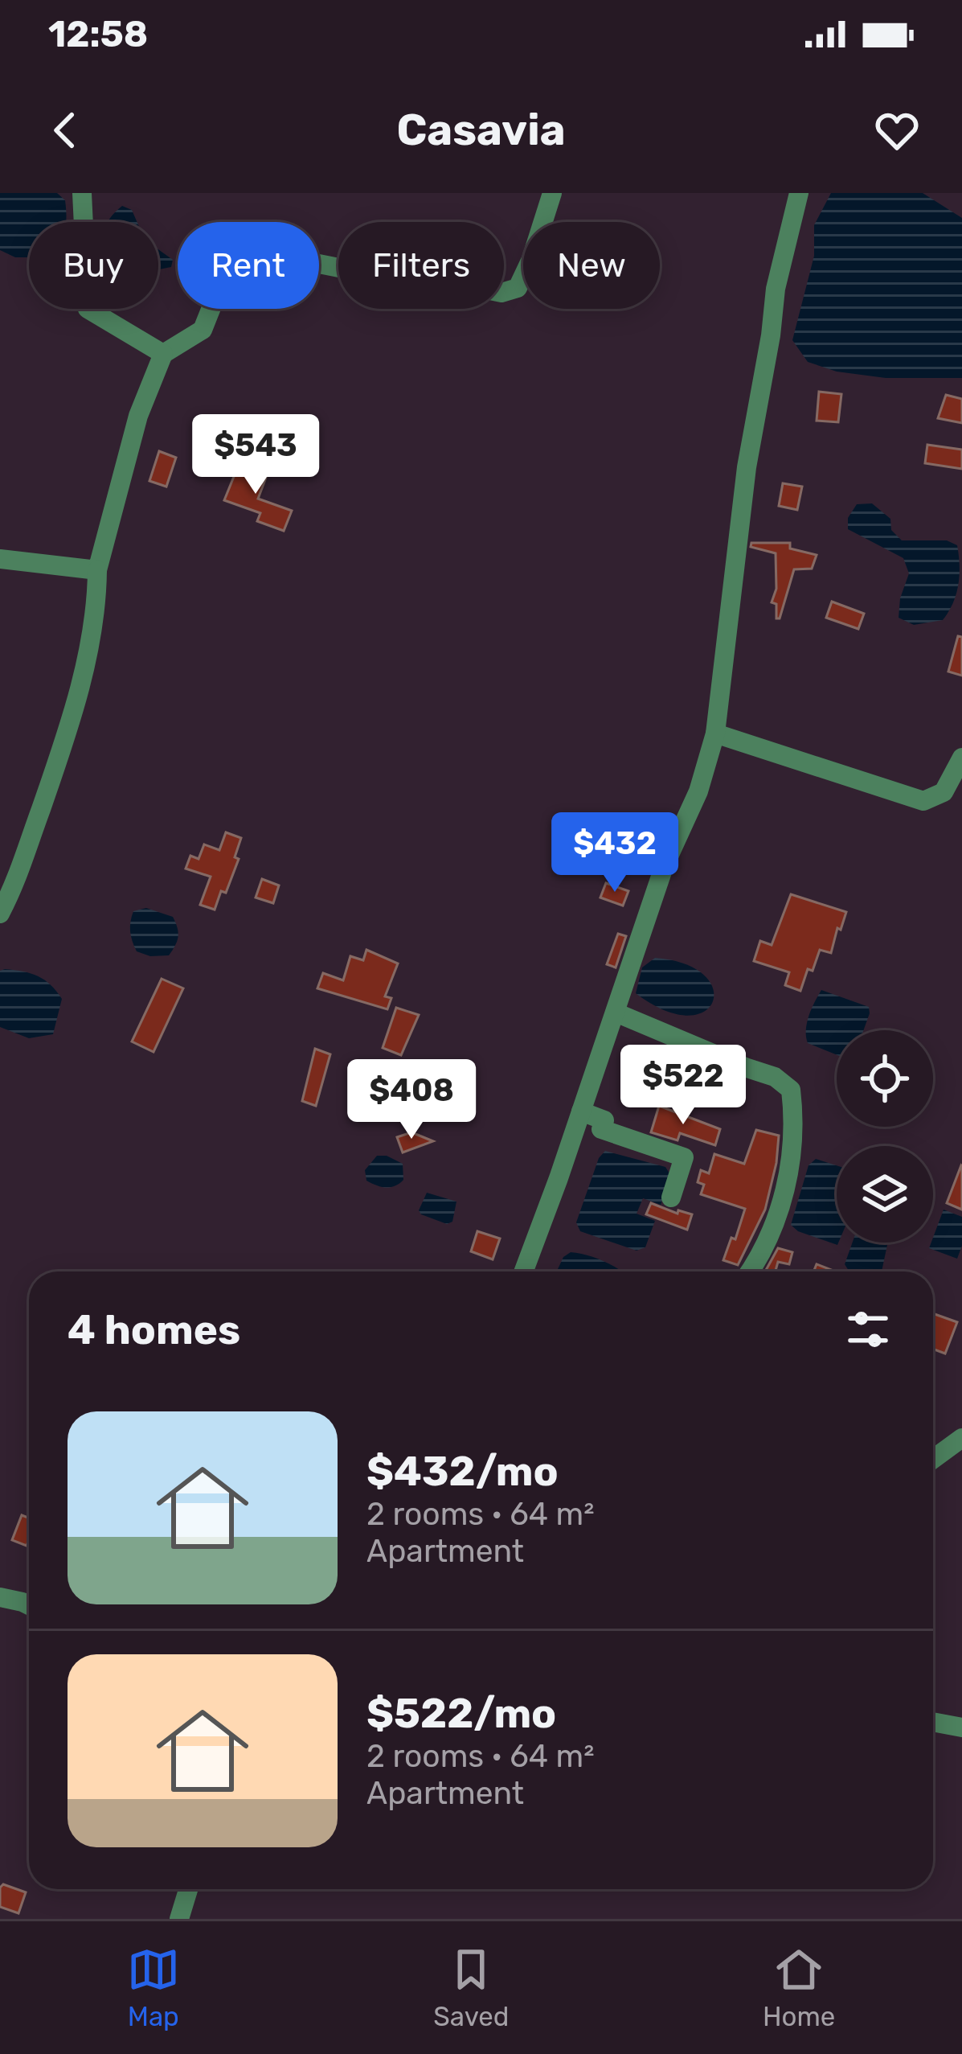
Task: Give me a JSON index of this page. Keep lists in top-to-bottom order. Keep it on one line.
{"page":{"status":"12:58","header":"Casavia","chip":["Buy","Rent","Filters","New"],"price":["$543","$432","$522","$408"],"heading":"4 homes","list":[{"name":"$432/mo","note":"2 rooms · 64 m² · Apartment"},{"name":"$522/mo","note":"2 rooms · 64 m² · Apartment"}],"tabs":["Map","Saved","Home"]}}
